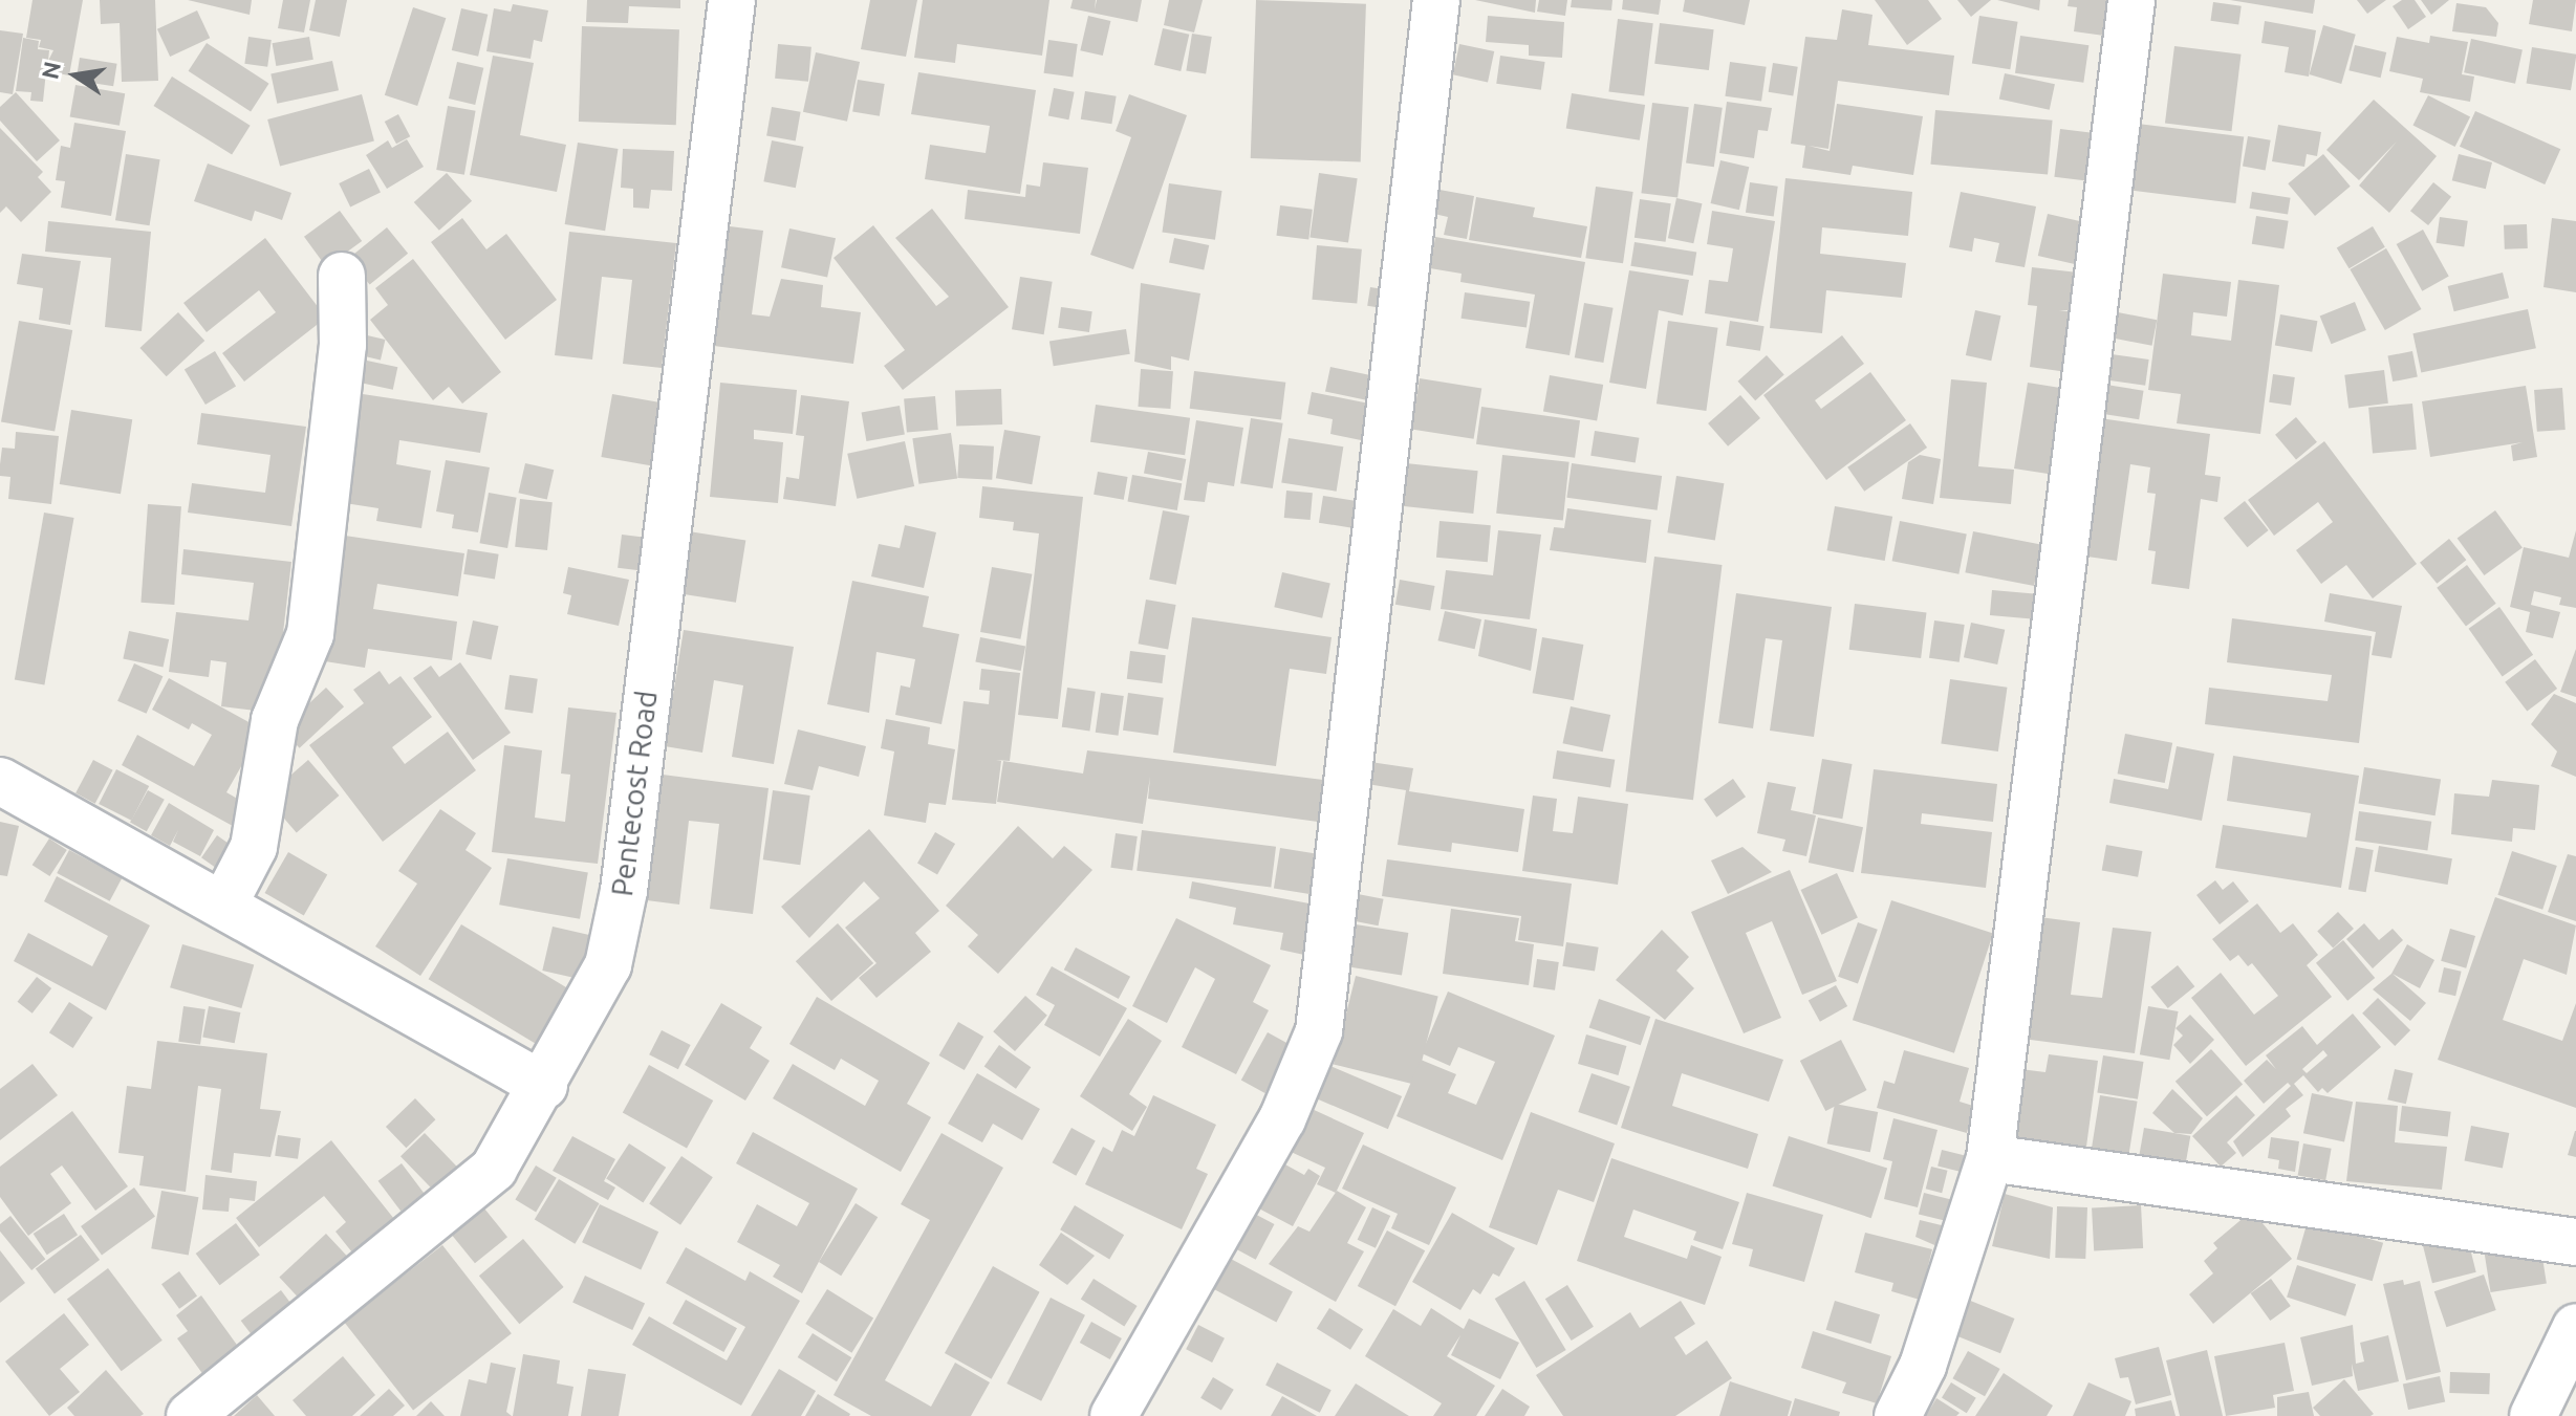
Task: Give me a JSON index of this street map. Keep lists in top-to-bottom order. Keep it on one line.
{"streets":{"street":["Pentecost Road"]},"north":"left"}
